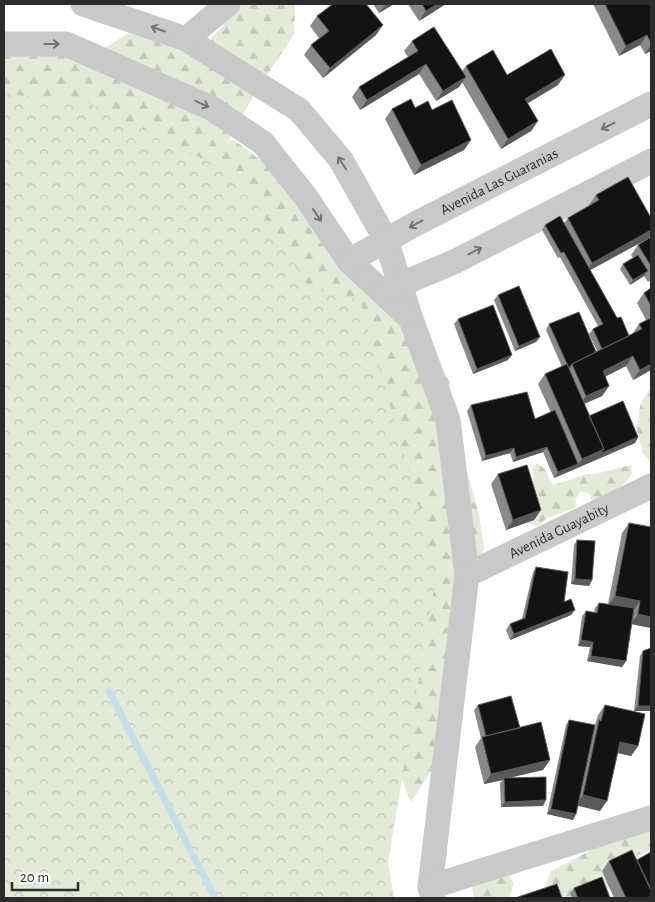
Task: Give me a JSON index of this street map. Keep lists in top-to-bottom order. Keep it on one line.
{"streets":{"street":["Avenida Las Guaranias","Avenida Guayabity"]},"scale_bar":"20 m"}
